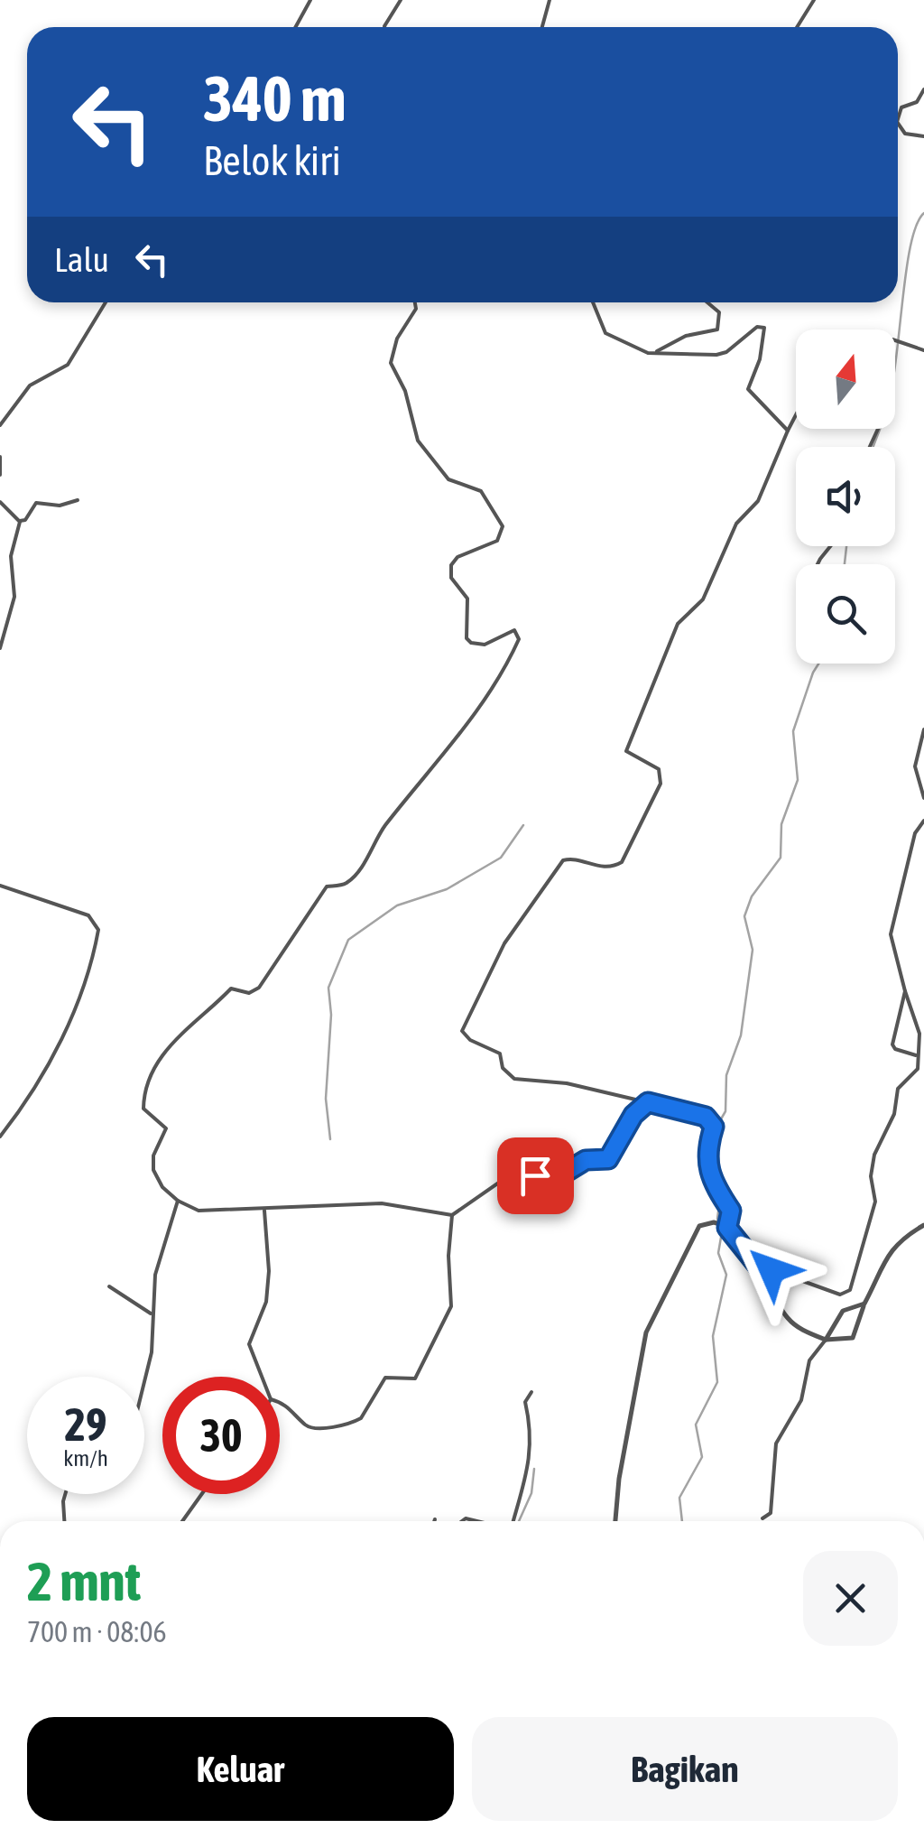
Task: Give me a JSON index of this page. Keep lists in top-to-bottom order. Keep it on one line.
{"north":"top","page":{"turn":["340 m","Belok kiri"],"then":"Lalu","speed":"29 km/h","limit":"30","heading":["2 mnt","700 m · 08:06"],"buttons":["Keluar","Bagikan"]}}
